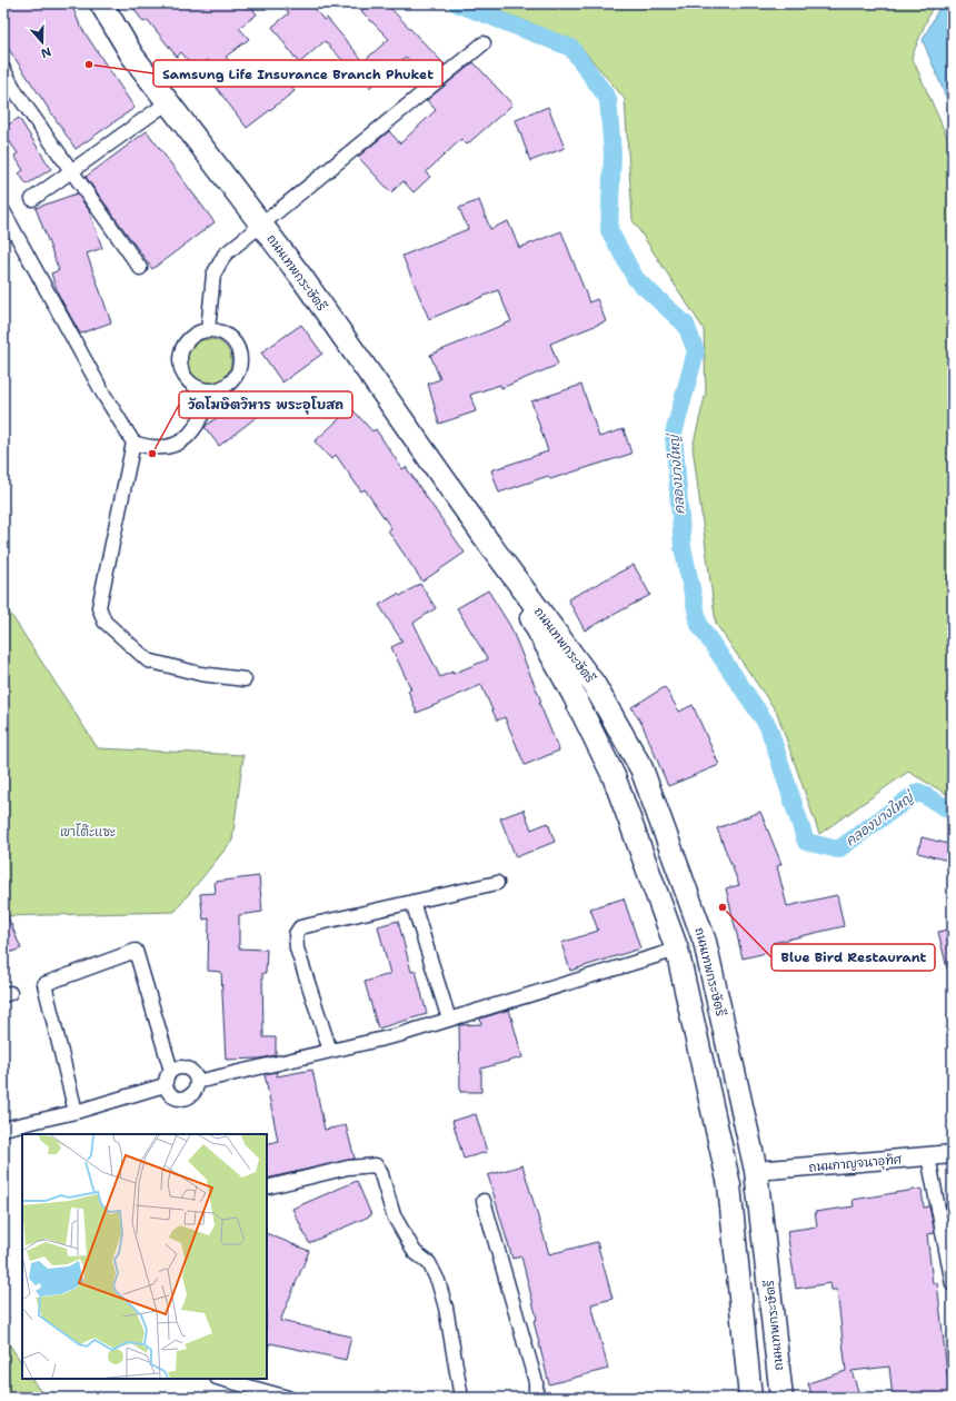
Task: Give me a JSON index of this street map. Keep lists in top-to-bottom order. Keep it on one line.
{"streets":{"main road":["ถนนเทพกระษัตรี"],"street":["ถนนกาญจนาอุทิศ"]},"crossings":[["ถนนเทพกระษัตรี","ถนนกาญจนาอุทิศ"]],"water":["คลองบางใหญ่"],"parks":["เขาโต๊ะแซะ"],"places":["Samsung Life Insurance Branch Phuket","วัดโฆษิตวิหาร พระอุโบสถ","Blue Bird Restaurant"],"north":"bottom"}
